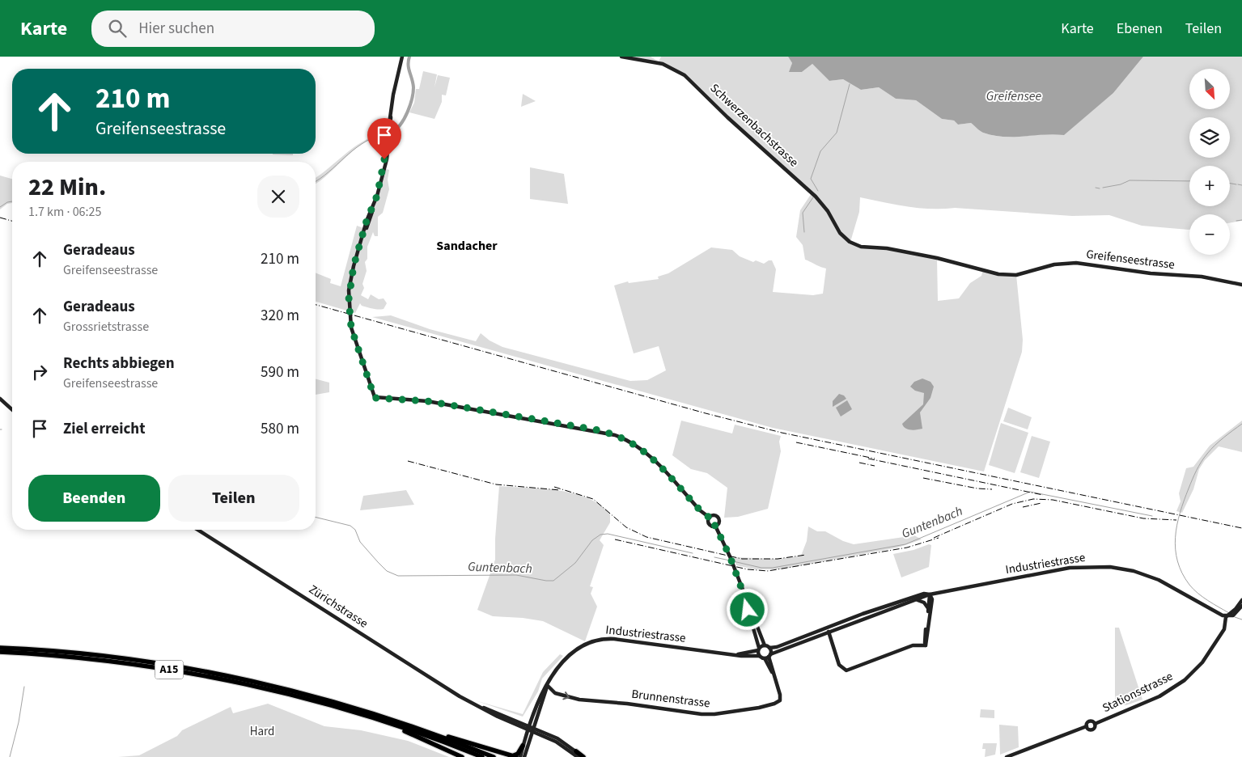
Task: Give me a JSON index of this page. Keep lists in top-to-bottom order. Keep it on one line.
{"streets":{"highway":["A15"],"street":["Schwerzenbachstrasse","Greifenseestrasse","Industriestrasse","Zürichstrasse","Stationsstrasse","Brunnenstrasse"]},"crossings":[["Schwerzenbachstrasse","Greifenseestrasse"],["Industriestrasse","Zürichstrasse"],["Industriestrasse","Stationsstrasse"],["Industriestrasse","Brunnenstrasse"]],"districts":["Sandacher"],"water":["Greifensee","Guntenbach"],"parks":["Hard"],"north":"bottom right","page":{"header":"Karte","search":"Hier suchen","nav":["Karte","Ebenen","Teilen"],"map_buttons":["+","−"],"turn":["210 m","Greifenseestrasse"],"heading":["22 Min.","1.7 km · 06:25"],"list":[{"name":"Geradeaus","note":"Greifenseestrasse","value":"210 m"},{"name":"Geradeaus","note":"Grossrietstrasse","value":"320 m"},{"name":"Rechts abbiegen","note":"Greifenseestrasse","value":"590 m"},{"name":"Ziel erreicht","value":"580 m"}],"buttons":["Beenden","Teilen"]}}
